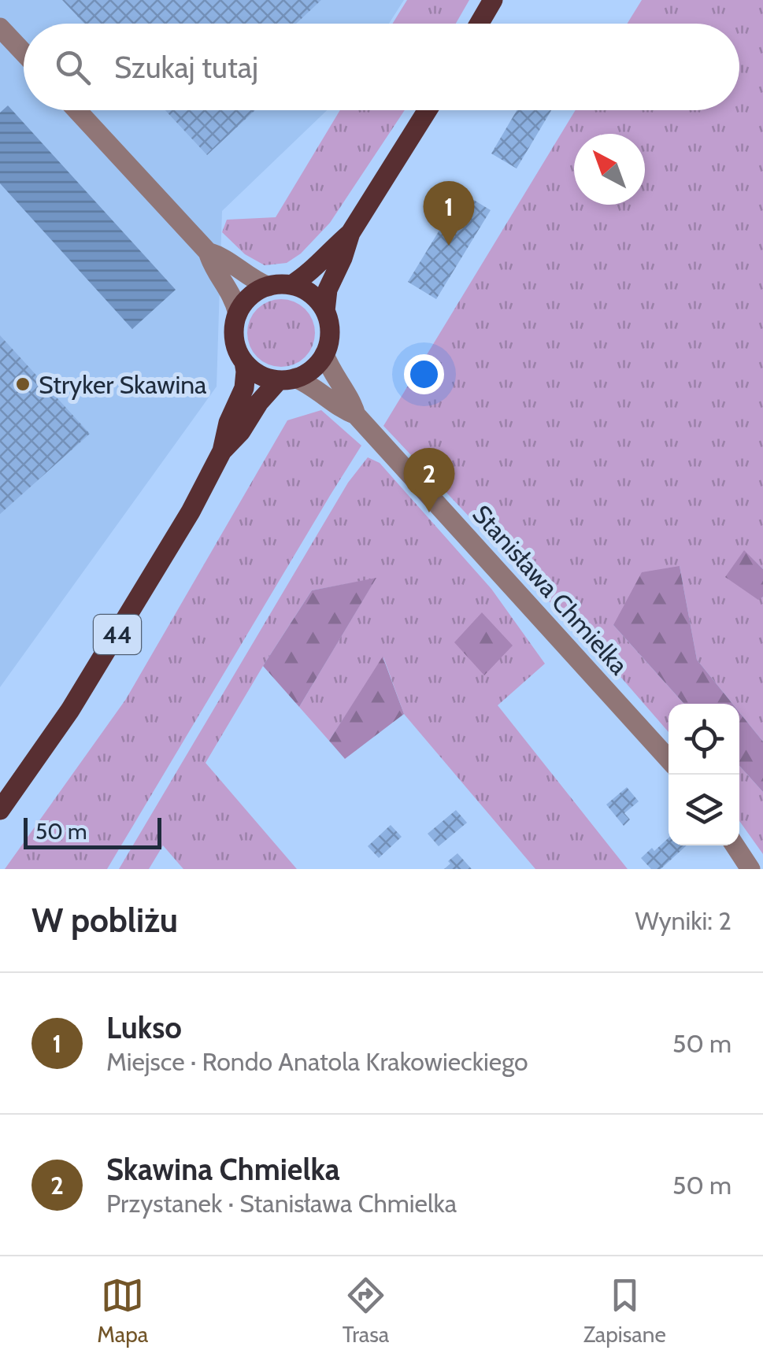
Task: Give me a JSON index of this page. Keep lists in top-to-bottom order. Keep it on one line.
{"streets":{"main road":["44"],"street":["Stanisława Chmielka"]},"crossings":[["Stanisława Chmielka","44"]],"places":["Stryker Skawina"],"scale_bar":"50 m","north":"top left","page":{"search":"Szukaj tutaj","pins":["1","2"],"scale":"50 m","heading":["W pobliżu","Wyniki: 2"],"list":[{"mark":"1","name":"Lukso","note":"Miejsce · Rondo Anatola Krakowieckiego","value":"50 m"},{"mark":"2","name":"Skawina Chmielka","note":"Przystanek · Stanisława Chmielka","value":"50 m"}],"nav":["Mapa","Trasa","Zapisane"]}}
